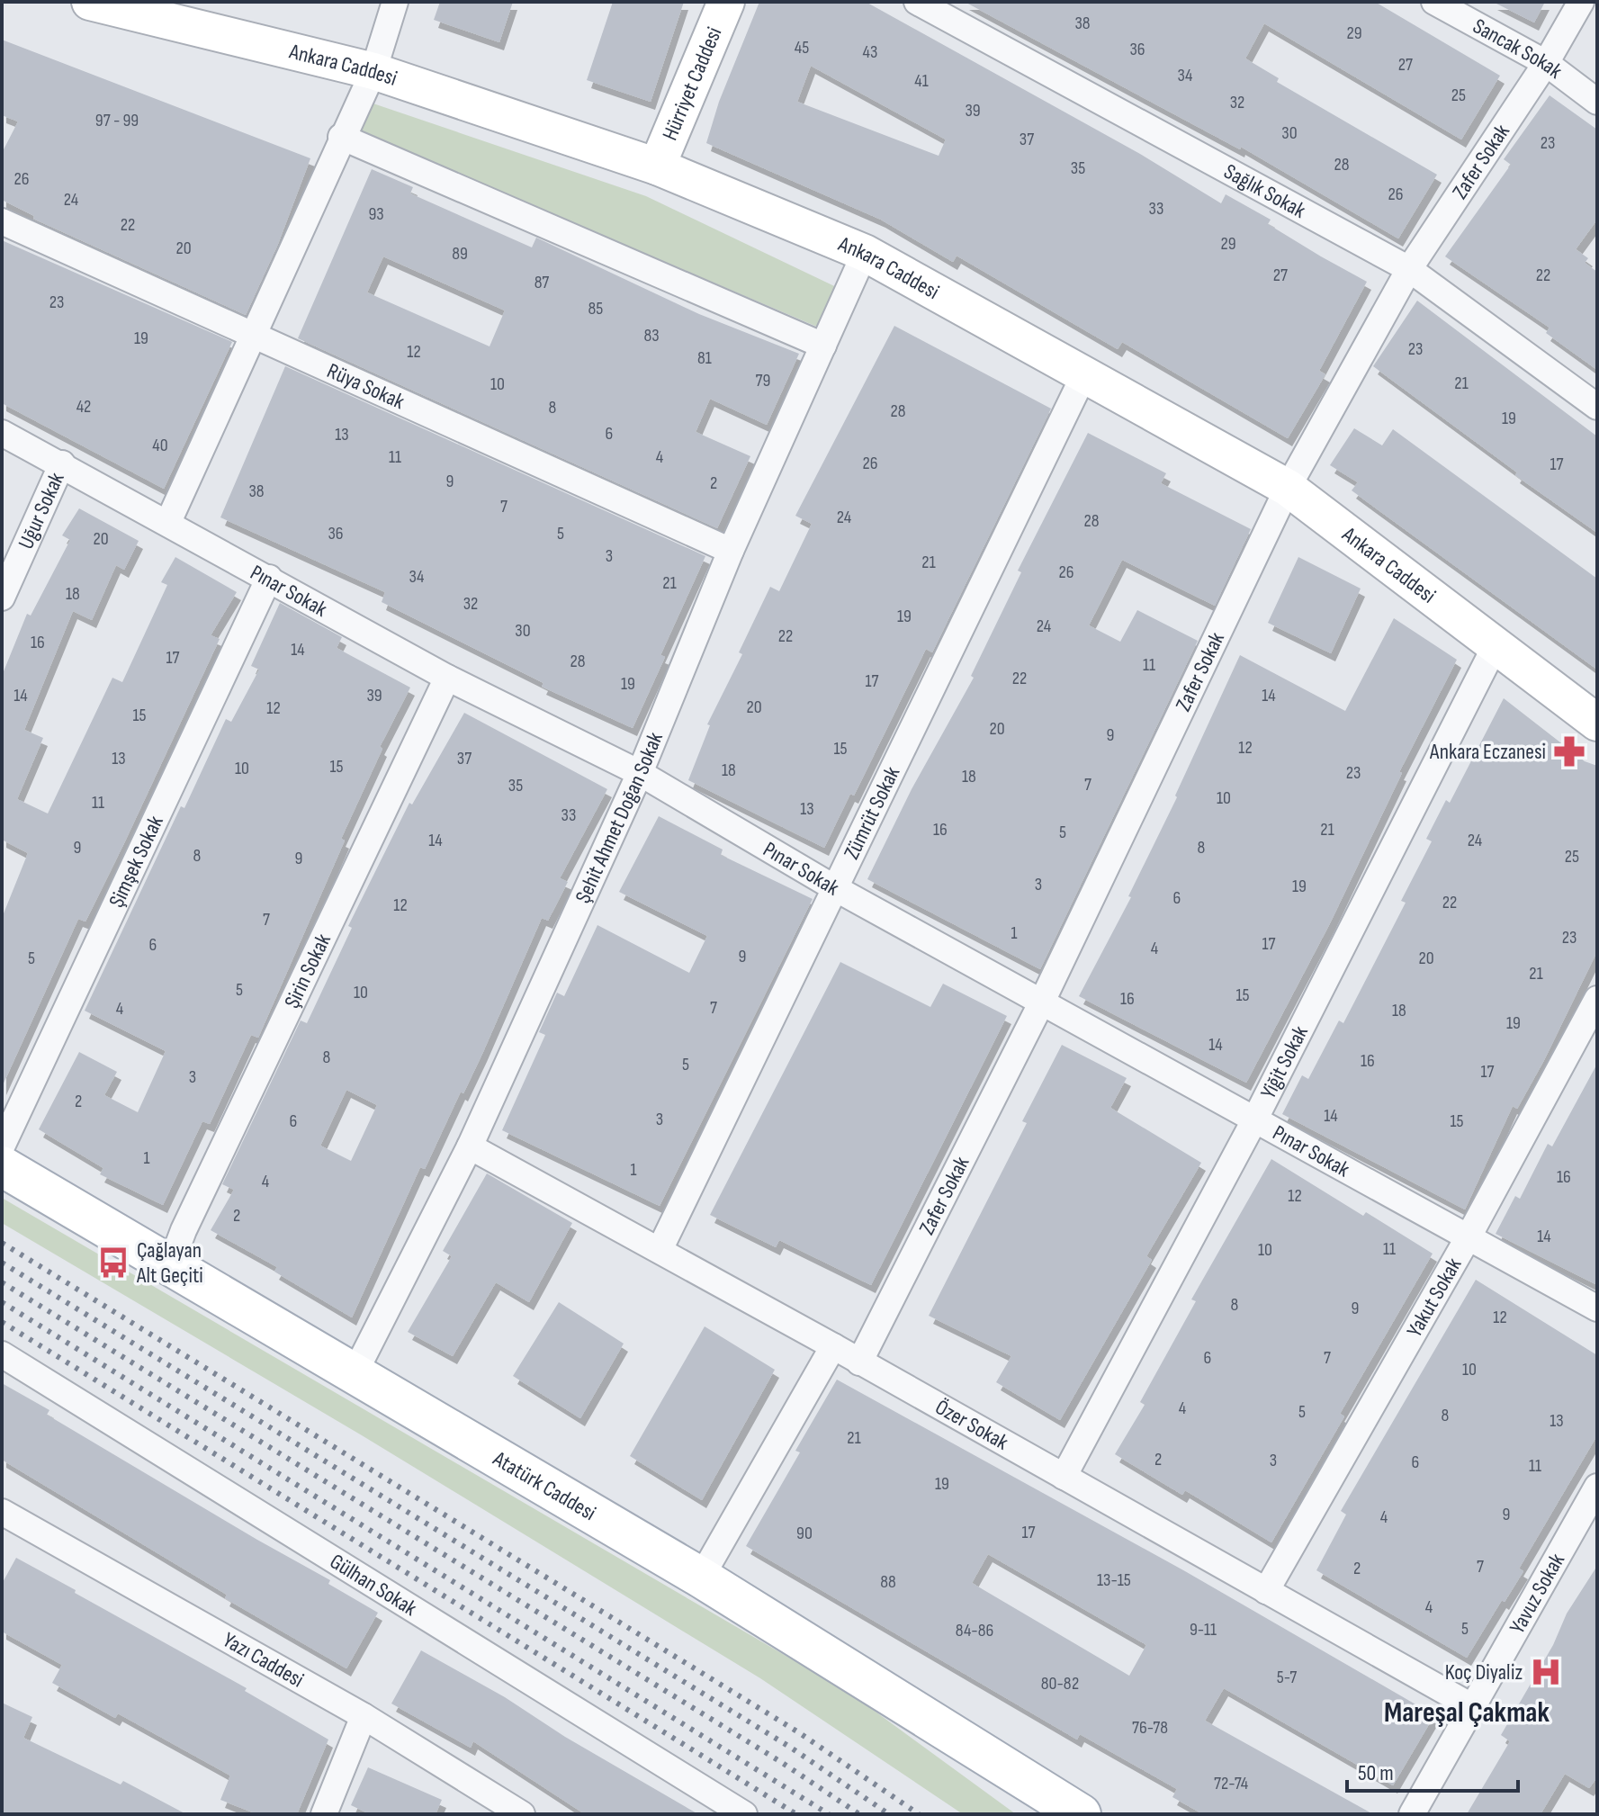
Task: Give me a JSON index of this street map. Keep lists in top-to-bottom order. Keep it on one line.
{"streets":{"main road":["Ankara Caddesi","Hürriyet Caddesi","Atatürk Caddesi"],"street":["Sancak Sokak","Zafer Sokak","Sağlık Sokak","Rüya Sokak","Uğur Sokak","Pınar Sokak","Zümrüt Sokak","Şehit Ahmet Doğan Sokak","Şimşek Sokak","Şirin Sokak","Yiğit Sokak","Yakut Sokak","Özer Sokak","Gülhan Sokak","Yavuz Sokak","Yazı Caddesi"]},"crossings":[["Sancak Sokak","Zafer Sokak"],["Ankara Caddesi","Hürriyet Caddesi"],["Ankara Caddesi","Zafer Sokak"],["Ankara Caddesi","Zümrüt Sokak"],["Ankara Caddesi","Şehit Ahmet Doğan Sokak"],["Ankara Caddesi","Yiğit Sokak"],["Zafer Sokak","Sağlık Sokak"],["Zafer Sokak","Pınar Sokak"],["Zafer Sokak","Özer Sokak"],["Rüya Sokak","Şehit Ahmet Doğan Sokak"],["Uğur Sokak","Pınar Sokak"],["Pınar Sokak","Zümrüt Sokak"],["Pınar Sokak","Şehit Ahmet Doğan Sokak"],["Pınar Sokak","Şimşek Sokak"],["Pınar Sokak","Şirin Sokak"],["Pınar Sokak","Yiğit Sokak"],["Pınar Sokak","Yakut Sokak"],["Zümrüt Sokak","Özer Sokak"],["Şehit Ahmet Doğan Sokak","Özer Sokak"],["Şehit Ahmet Doğan Sokak","Atatürk Caddesi"],["Şirin Sokak","Atatürk Caddesi"],["Yiğit Sokak","Özer Sokak"],["Yakut Sokak","Özer Sokak"],["Özer Sokak","Yavuz Sokak"]],"districts":["Mareşal Çakmak"],"places":{"pharmacy":["Ankara Eczanesi"],"bus stop":["Çağlayan Alt Geçiti"],"hospital":["Koç Diyaliz"]},"house_numbers":["38","29","45","36","43","27","34","41","25","32","39","97 - 99","30","37","23","28","35","26","26","24","33","93","22","29","20","89","27","22","87","23","85","83","19","23","12","81","79","21","10","42","8","28","19","6","13","40","11","4","26","17","9","2","38","7","24","28","36","5","20","3","21","26","34","21","18","32","19","24","30","22","16","14","17","28","11","22","17","19","14","39","14","20","12","15","20","9","12","15","13","37","15","10","18","23","18","7","35","10","11","13","33","16","21","5","14","24","9","8","8","25","9","3","19","6","22","12","7","1","23","17","6","4","9","5","20","21","5","10","15","16","7","4","18","19","14","8","16","5","17","3","2","14","3","6","15","1","1","16","4","12","2","14","11","10","8","9","12","6","7","10","4","5","8","13","21","2","3","6","11","19","9","4","17","90","7","2","13-15","88","4","5","9-11","84-86","5-7","80-82","76-78","72-74"],"scale_bar":"50 m"}
